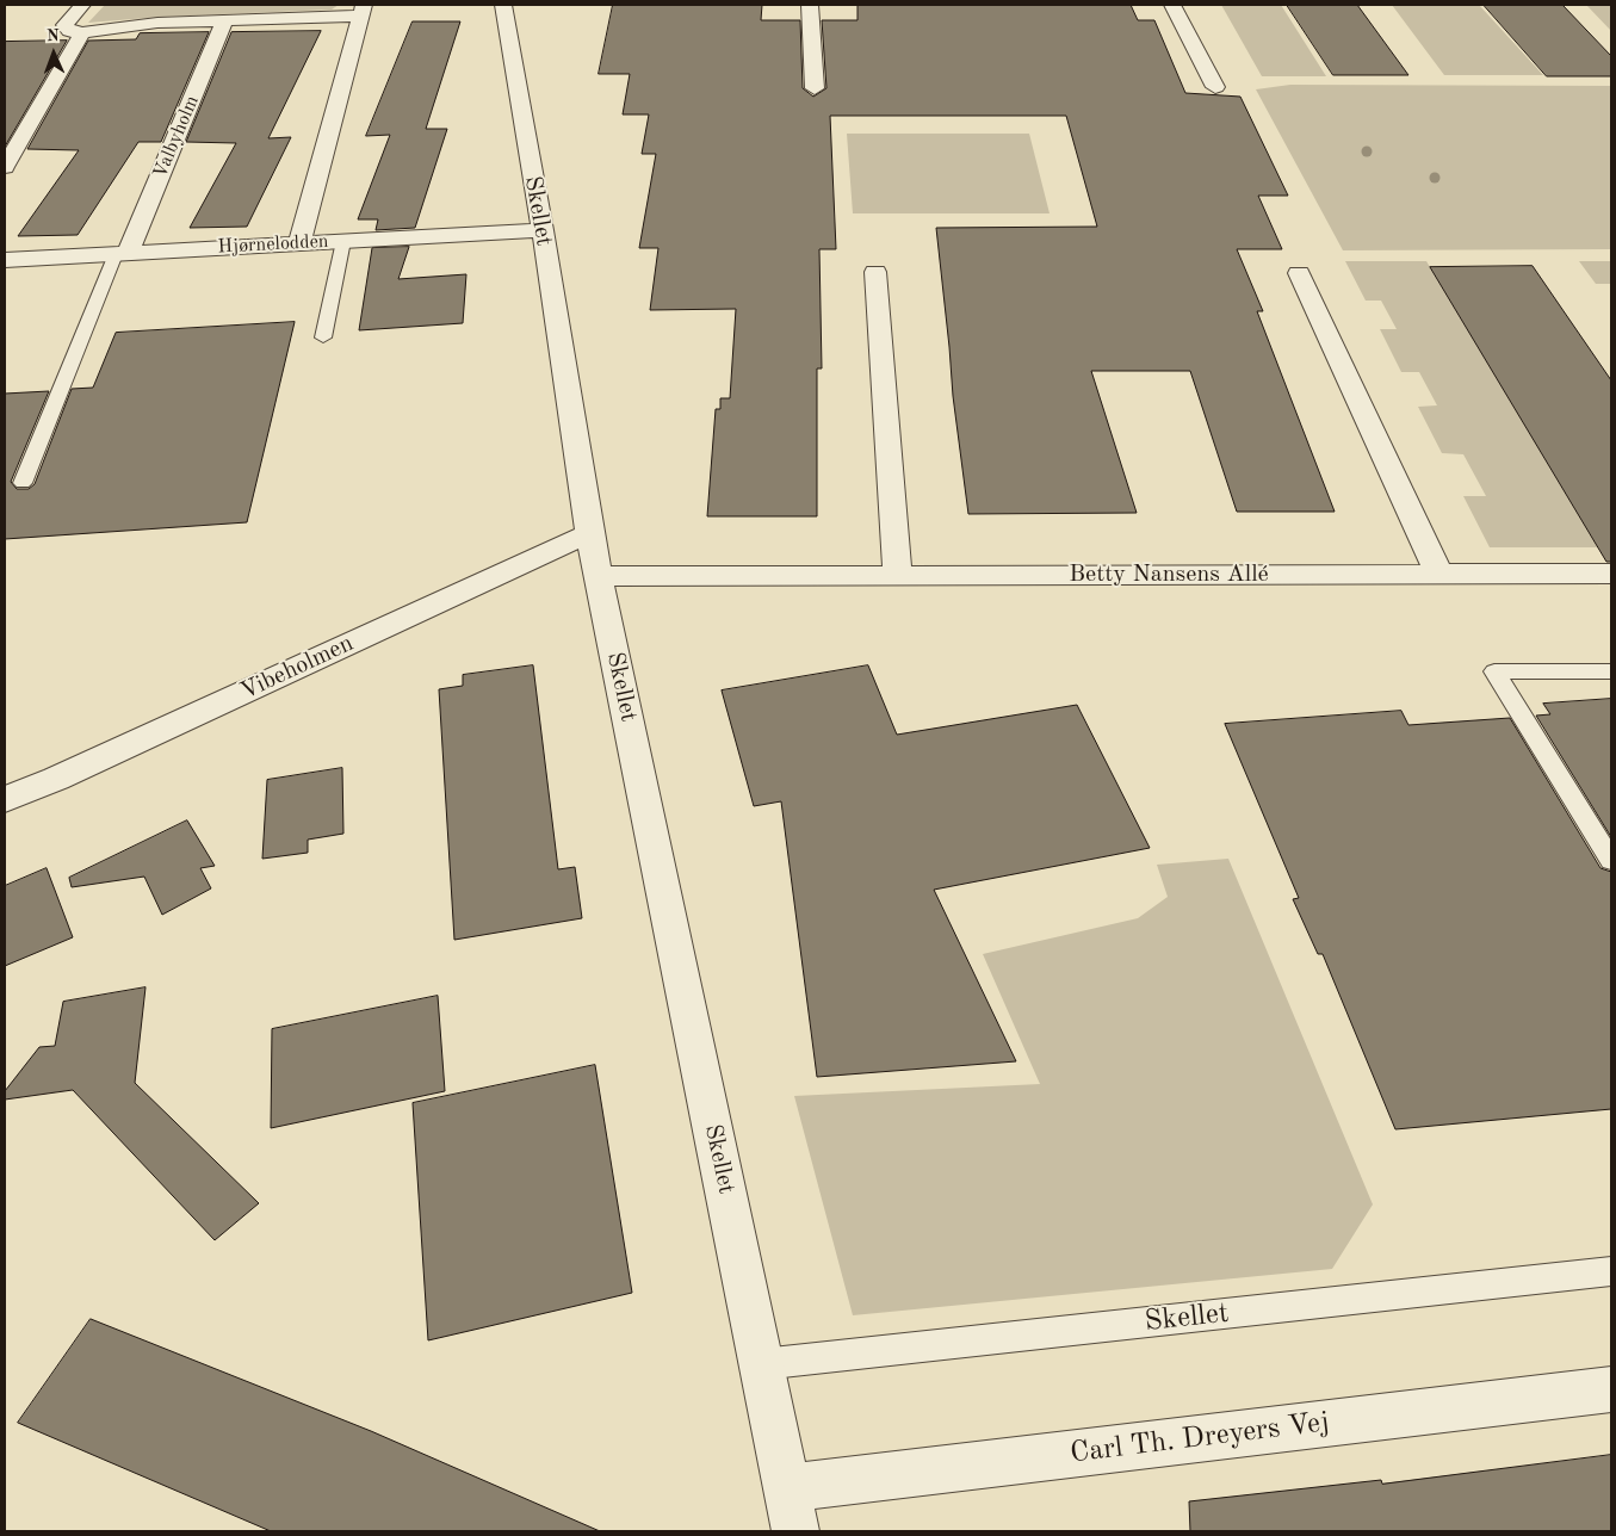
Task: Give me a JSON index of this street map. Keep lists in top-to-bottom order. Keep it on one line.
{"streets":{"street":["Valbyholm","Skellet","Hjørnelodden","Betty Nansens Allé","Vibeholmen","Carl Th. Dreyers Vej"]},"crossings":[["Valbyholm","Hjørnelodden"],["Skellet","Hjørnelodden"],["Skellet","Betty Nansens Allé"],["Skellet","Vibeholmen"],["Skellet","Carl Th. Dreyers Vej"]],"north":"top"}
